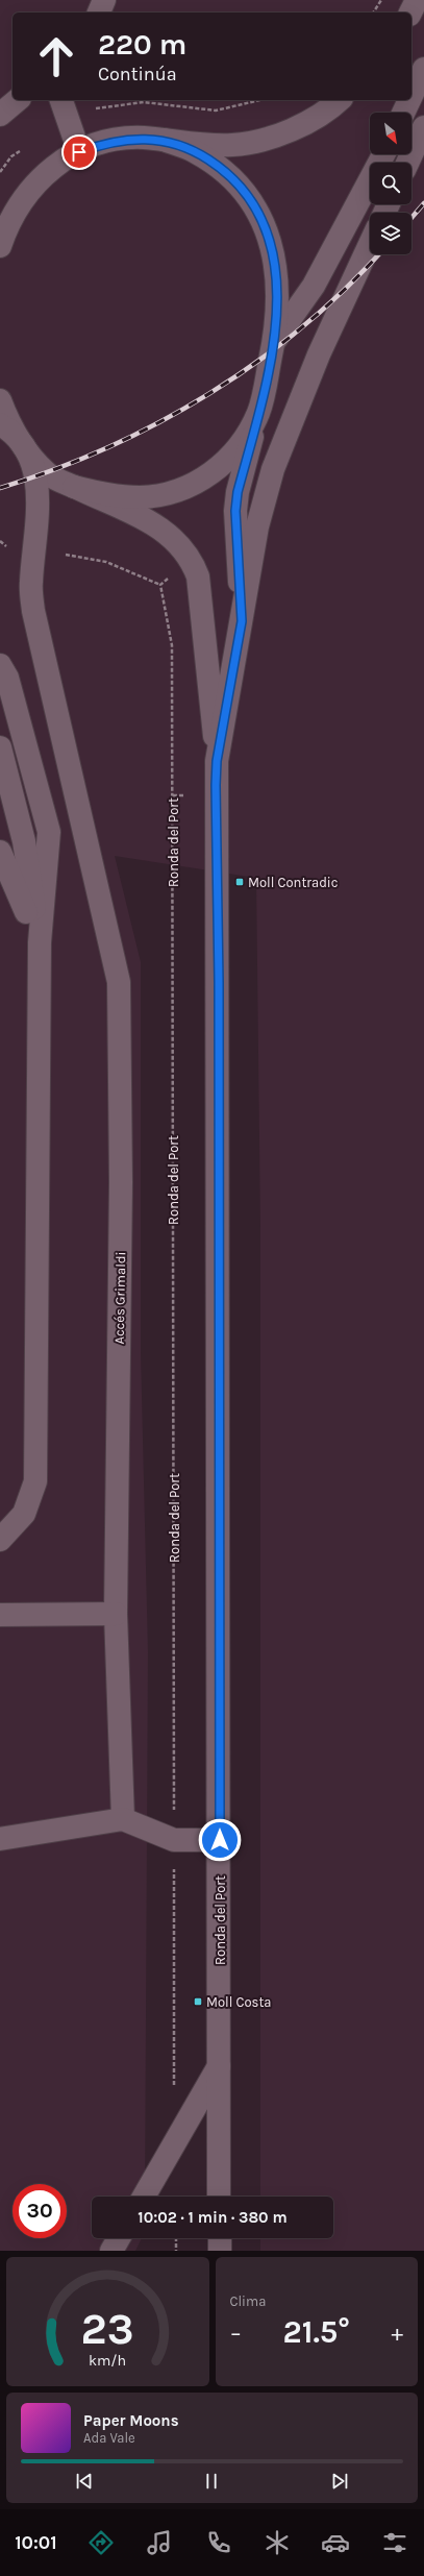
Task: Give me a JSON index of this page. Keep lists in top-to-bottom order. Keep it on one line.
{"streets":{"street":["Ronda del Port","Accés Grimaldi"]},"places":{"transit":["Moll Contradic","Moll Costa"]},"north":"bottom right","page":{"turn":["220 m","Continúa"],"limit":"30","trip":"10:02 · 1 min · 380 m","tile":"Clima","heat":["−","21.5°","+"],"song":["Paper Moons","Ada Vale"],"tabs":"10:01","gauge":["23","km/h"]}}
